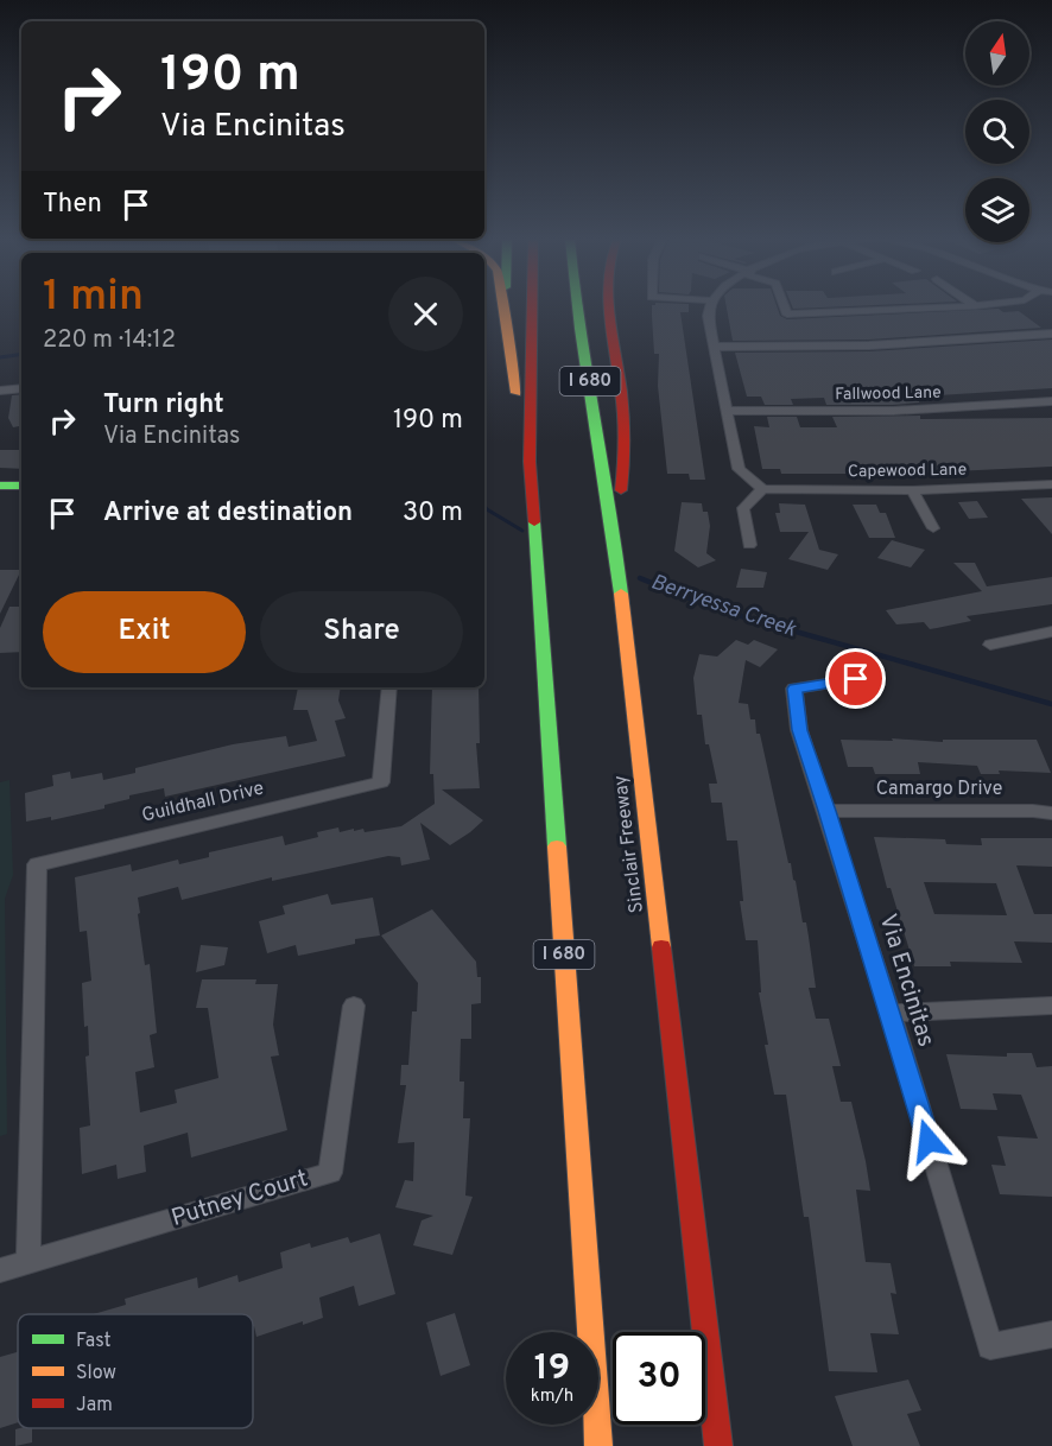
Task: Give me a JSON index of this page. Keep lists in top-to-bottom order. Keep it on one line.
{"streets":{"main road":["I 680","Sinclair Freeway"],"street":["Fallwood Lane","Capewood Lane","Camargo Drive","Guildhall Drive","Via Encinitas","Putney Court"]},"crossings":[["Camargo Drive","Via Encinitas"],["Guildhall Drive","Putney Court"]],"water":["Berryessa Creek"],"legend":["Fast","Slow","Jam"],"north":"top","page":{"turn":["190 m","Via Encinitas"],"then":"Then","heading":["1 min","220 m · 14:12"],"list":[{"name":"Turn right","note":"Via Encinitas","value":"190 m"},{"name":"Arrive at destination","value":"30 m"}],"buttons":["Exit","Share"],"speed":"19 km/h","limit":"30"}}
